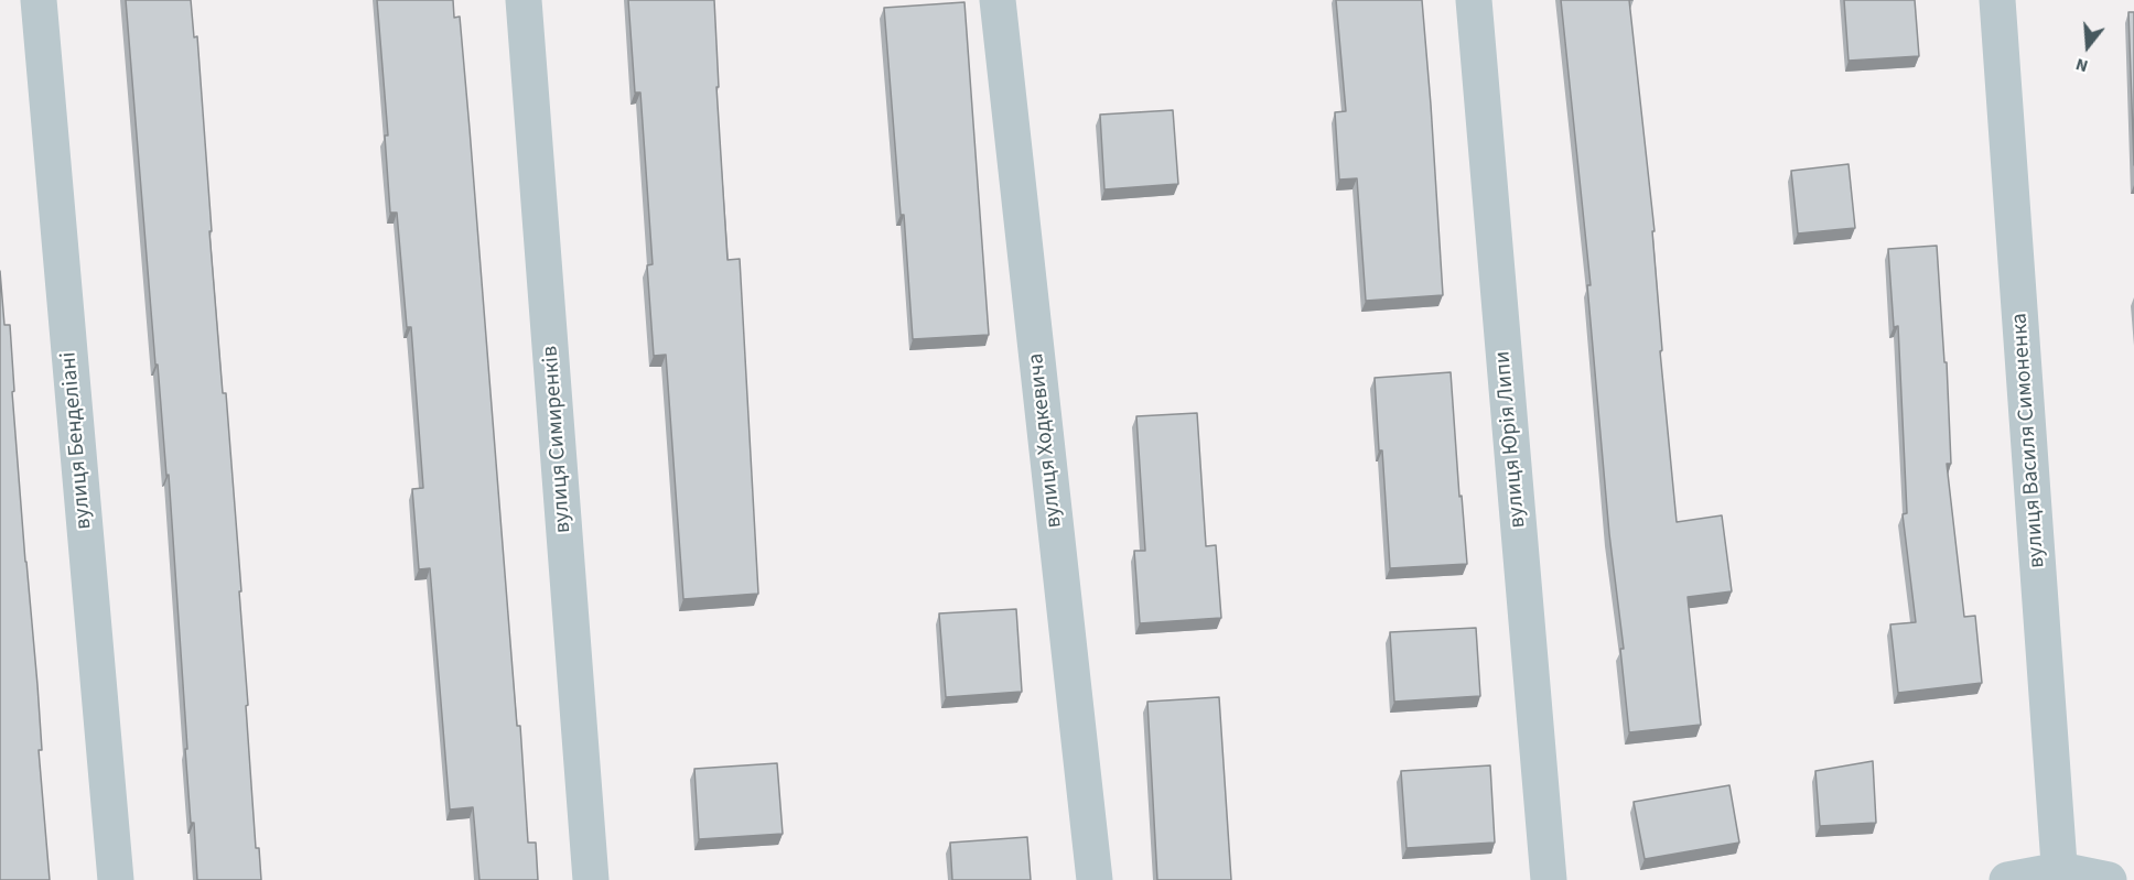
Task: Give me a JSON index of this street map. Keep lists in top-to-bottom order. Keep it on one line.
{"streets":{"street":["вулиця Симиренків","вулиця Юрія Липи","вулиця Бенделіані","вулиця Ходкевича","вулиця Василя Симоненка"]},"north":"bottom"}
